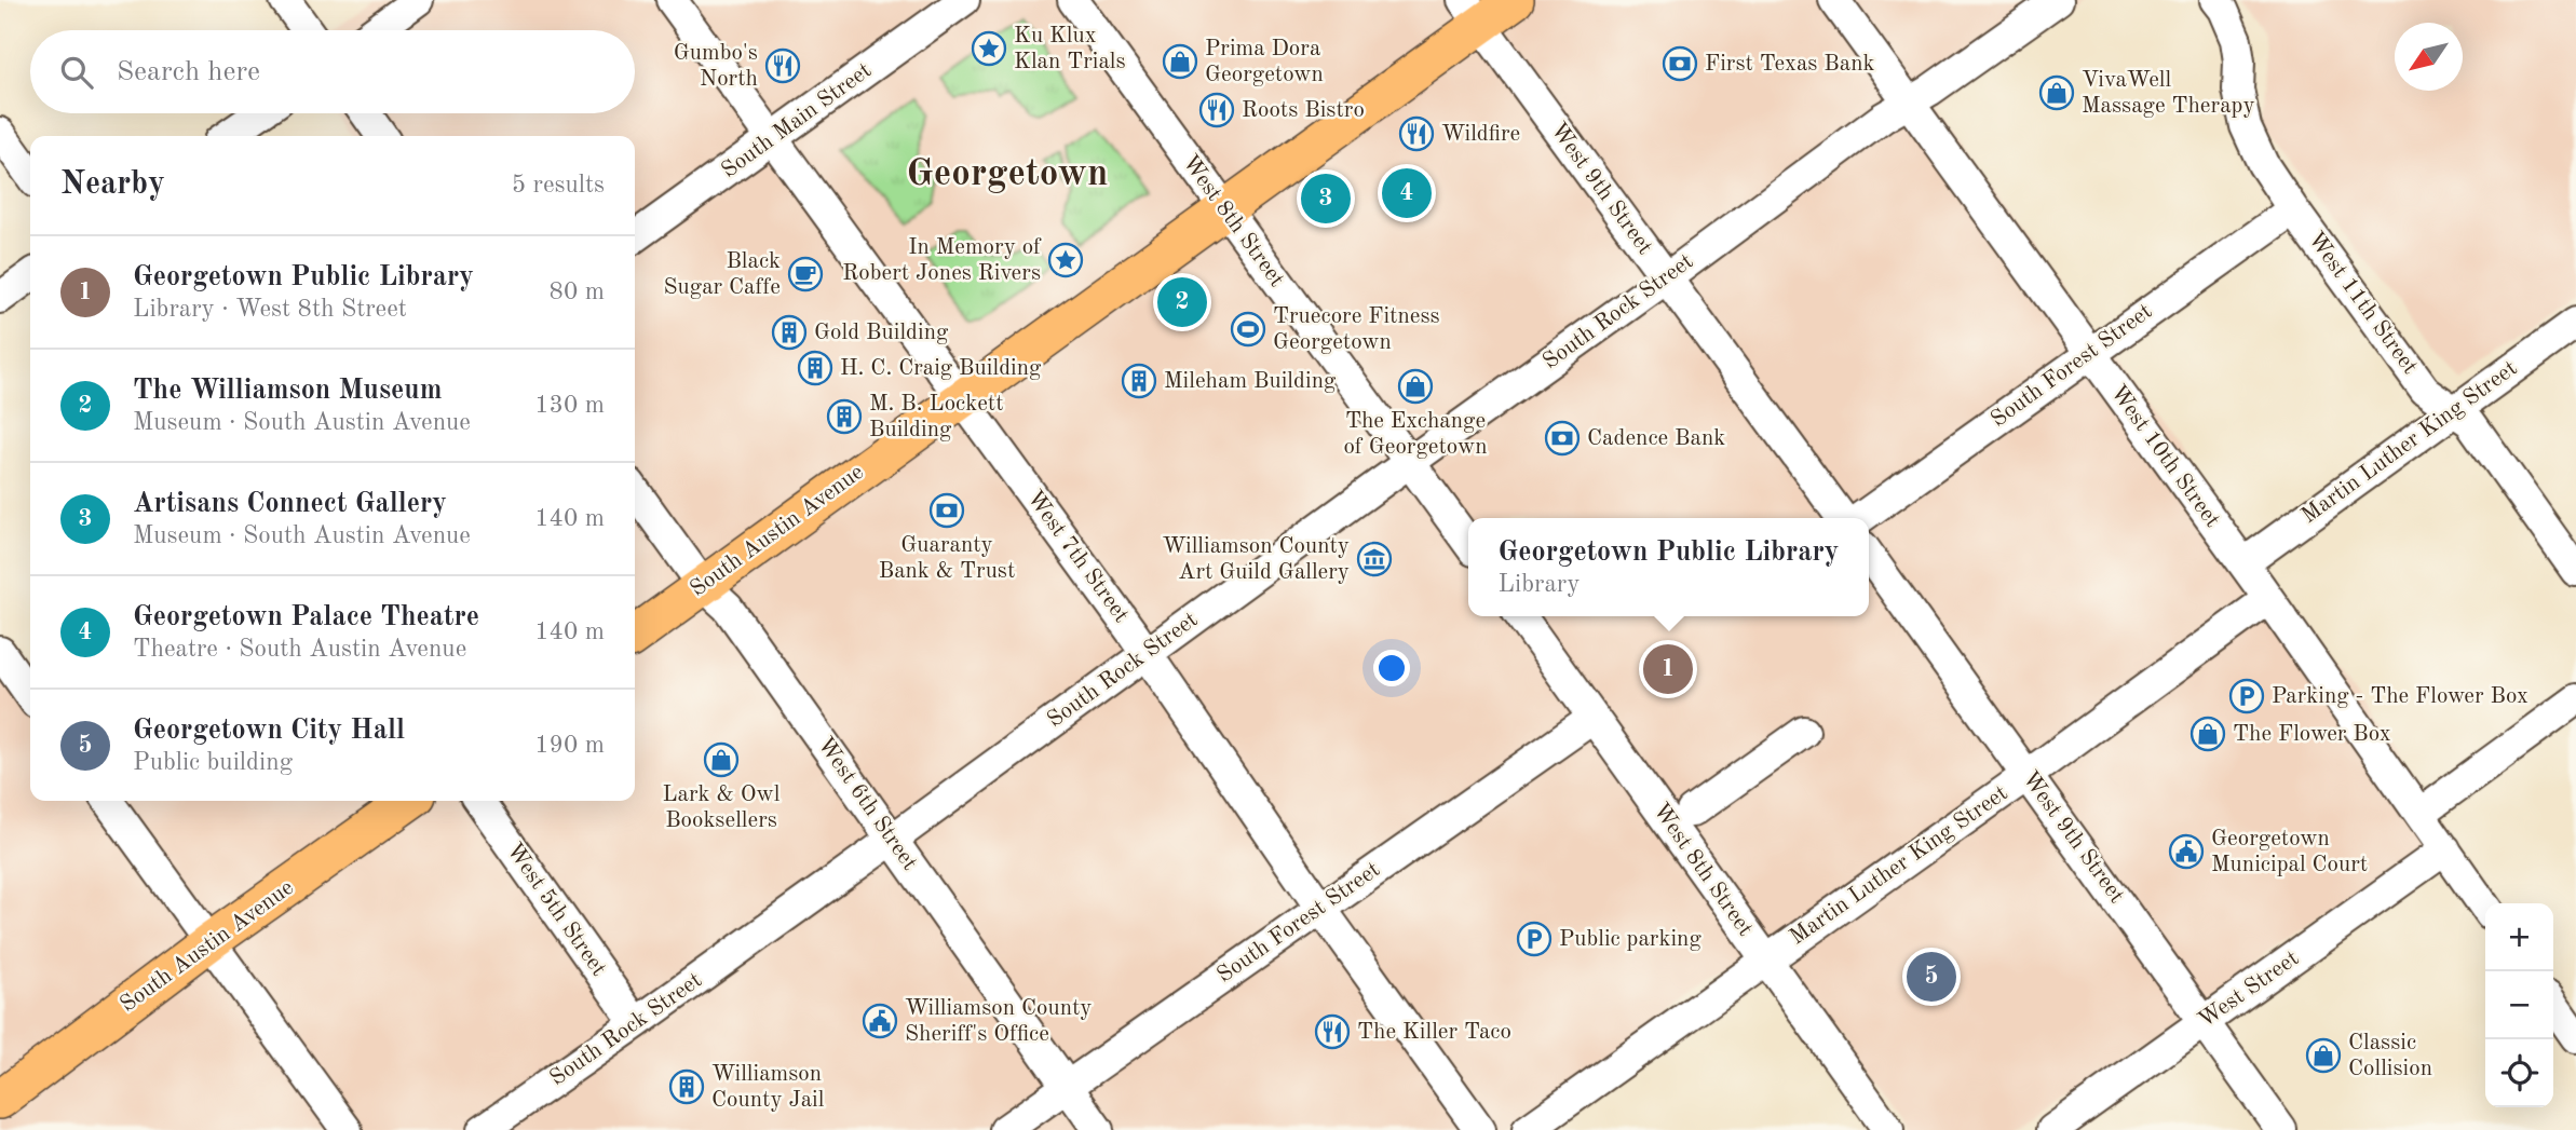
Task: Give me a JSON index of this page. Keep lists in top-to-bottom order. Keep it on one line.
{"streets":{"main road":["South Austin Avenue"],"street":["South Main Street","West 9th Street","West 8th Street","West 11th Street","South Rock Street","South Forest Street","Martin Luther King Street","West 10th Street","West 7th Street","West 6th Street","West 5th Street","West Street"]},"crossings":[["South Main Street","West 7th Street"],["West 9th Street","South Rock Street"],["West 9th Street","Martin Luther King Street"],["West 9th Street","South Austin Avenue"],["West 9th Street","West Street"],["West 8th Street","South Rock Street"],["West 8th Street","South Forest Street"],["West 8th Street","Martin Luther King Street"],["West 8th Street","South Austin Avenue"],["West 11th Street","South Forest Street"],["West 11th Street","Martin Luther King Street"],["South Rock Street","West 10th Street"],["South Rock Street","West 7th Street"],["South Rock Street","West 6th Street"],["South Rock Street","West 5th Street"],["South Forest Street","West 10th Street"],["South Forest Street","West 7th Street"],["South Forest Street","West 6th Street"],["Martin Luther King Street","West 10th Street"],["West 10th Street","West Street"],["South Austin Avenue","West 7th Street"],["South Austin Avenue","West 6th Street"]],"districts":["Georgetown"],"places":{"place":["Ku Klux Klan Trials","In Memory of Robert Jones Rivers"],"shop":["Prima Dora Georgetown","VivaWell Massage Therapy","The Exchange of Georgetown","The Flower Box","Lark & Owl Booksellers","Classic Collision"],"bank":["First Texas Bank","Cadence Bank","Guaranty Bank & Trust"],"restaurant":["Gumbo's North","Roots Bistro","Wildfire","The Killer Taco"],"cafe":["Black Sugar Caffe"],"sports":["Truecore Fitness Georgetown"],"building":["Gold Building","H. C. Craig Building","Mileham Building","M. B. Lockett Building","Williamson County Jail"],"museum":["Williamson County Art Guild Gallery"],"parking":["Parking - The Flower Box","Public parking"],"public building":["Georgetown Municipal Court","Williamson County Sheriff's Office"]},"north":"bottom left","page":{"search":"Search here","heading":["Nearby","5 results"],"pins":["4","3","2","1","5"],"list":[{"mark":"1","name":"Georgetown Public Library","note":"Library · West 8th Street","value":"80 m"},{"mark":"2","name":"The Williamson Museum","note":"Museum · South Austin Avenue","value":"130 m"},{"mark":"3","name":"Artisans Connect Gallery","note":"Museum · South Austin Avenue","value":"140 m"},{"mark":"4","name":"Georgetown Palace Theatre","note":"Theatre · South Austin Avenue","value":"140 m"},{"mark":"5","name":"Georgetown City Hall","note":"Public building","value":"190 m"}],"popup":["Georgetown Public Library","Library"],"map_buttons":["+","−"]}}
